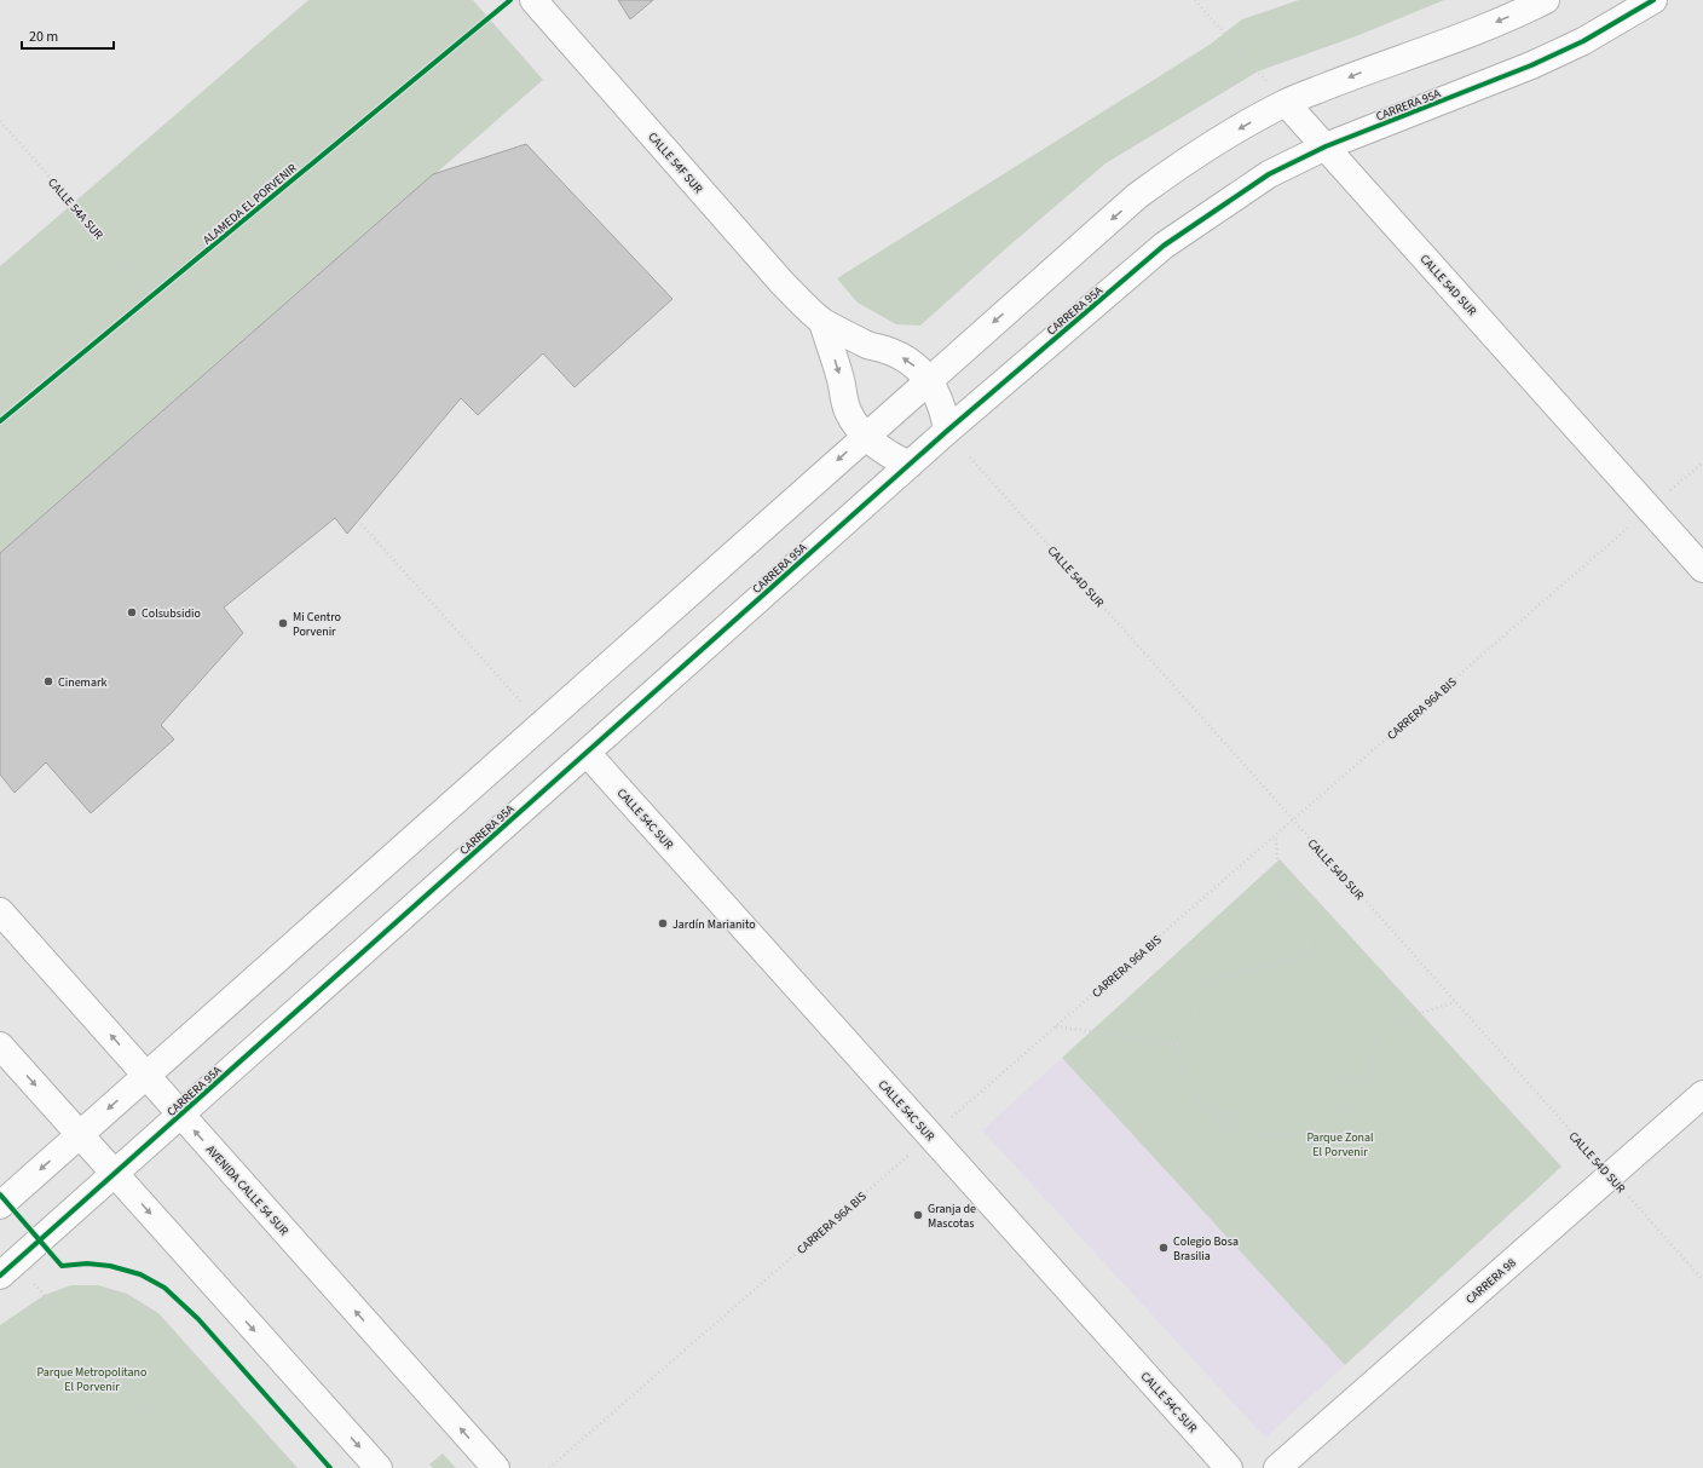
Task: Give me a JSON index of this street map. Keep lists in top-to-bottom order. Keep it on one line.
{"streets":{"street":["CARRERA 95A","CALLE 54F SUR","CALLE 54D SUR","CALLE 54C SUR","AVENIDA CALLE 54 SUR","CARRERA 98"],"path":["CALLE 54A SUR","CARRERA 96A BIS"],"cycle path":["ALAMEDA EL PORVENIR"]},"crossings":[["CARRERA 95A","CALLE 54F SUR"],["CARRERA 95A","CALLE 54D SUR"],["CARRERA 95A","CALLE 54C SUR"],["CARRERA 95A","AVENIDA CALLE 54 SUR"],["CALLE 54D SUR","CARRERA 96A BIS"],["CALLE 54D SUR","CARRERA 98"],["CARRERA 96A BIS","CALLE 54C SUR"]],"parks":["Parque Zonal El Porvenir","Parque Metropolitano El Porvenir"],"places":["Colsubsidio","Mi Centro Porvenir","Cinemark","Jardín Marianito","Granja de Mascotas","Colegio Bosa Brasilia"],"scale_bar":"20 m"}
